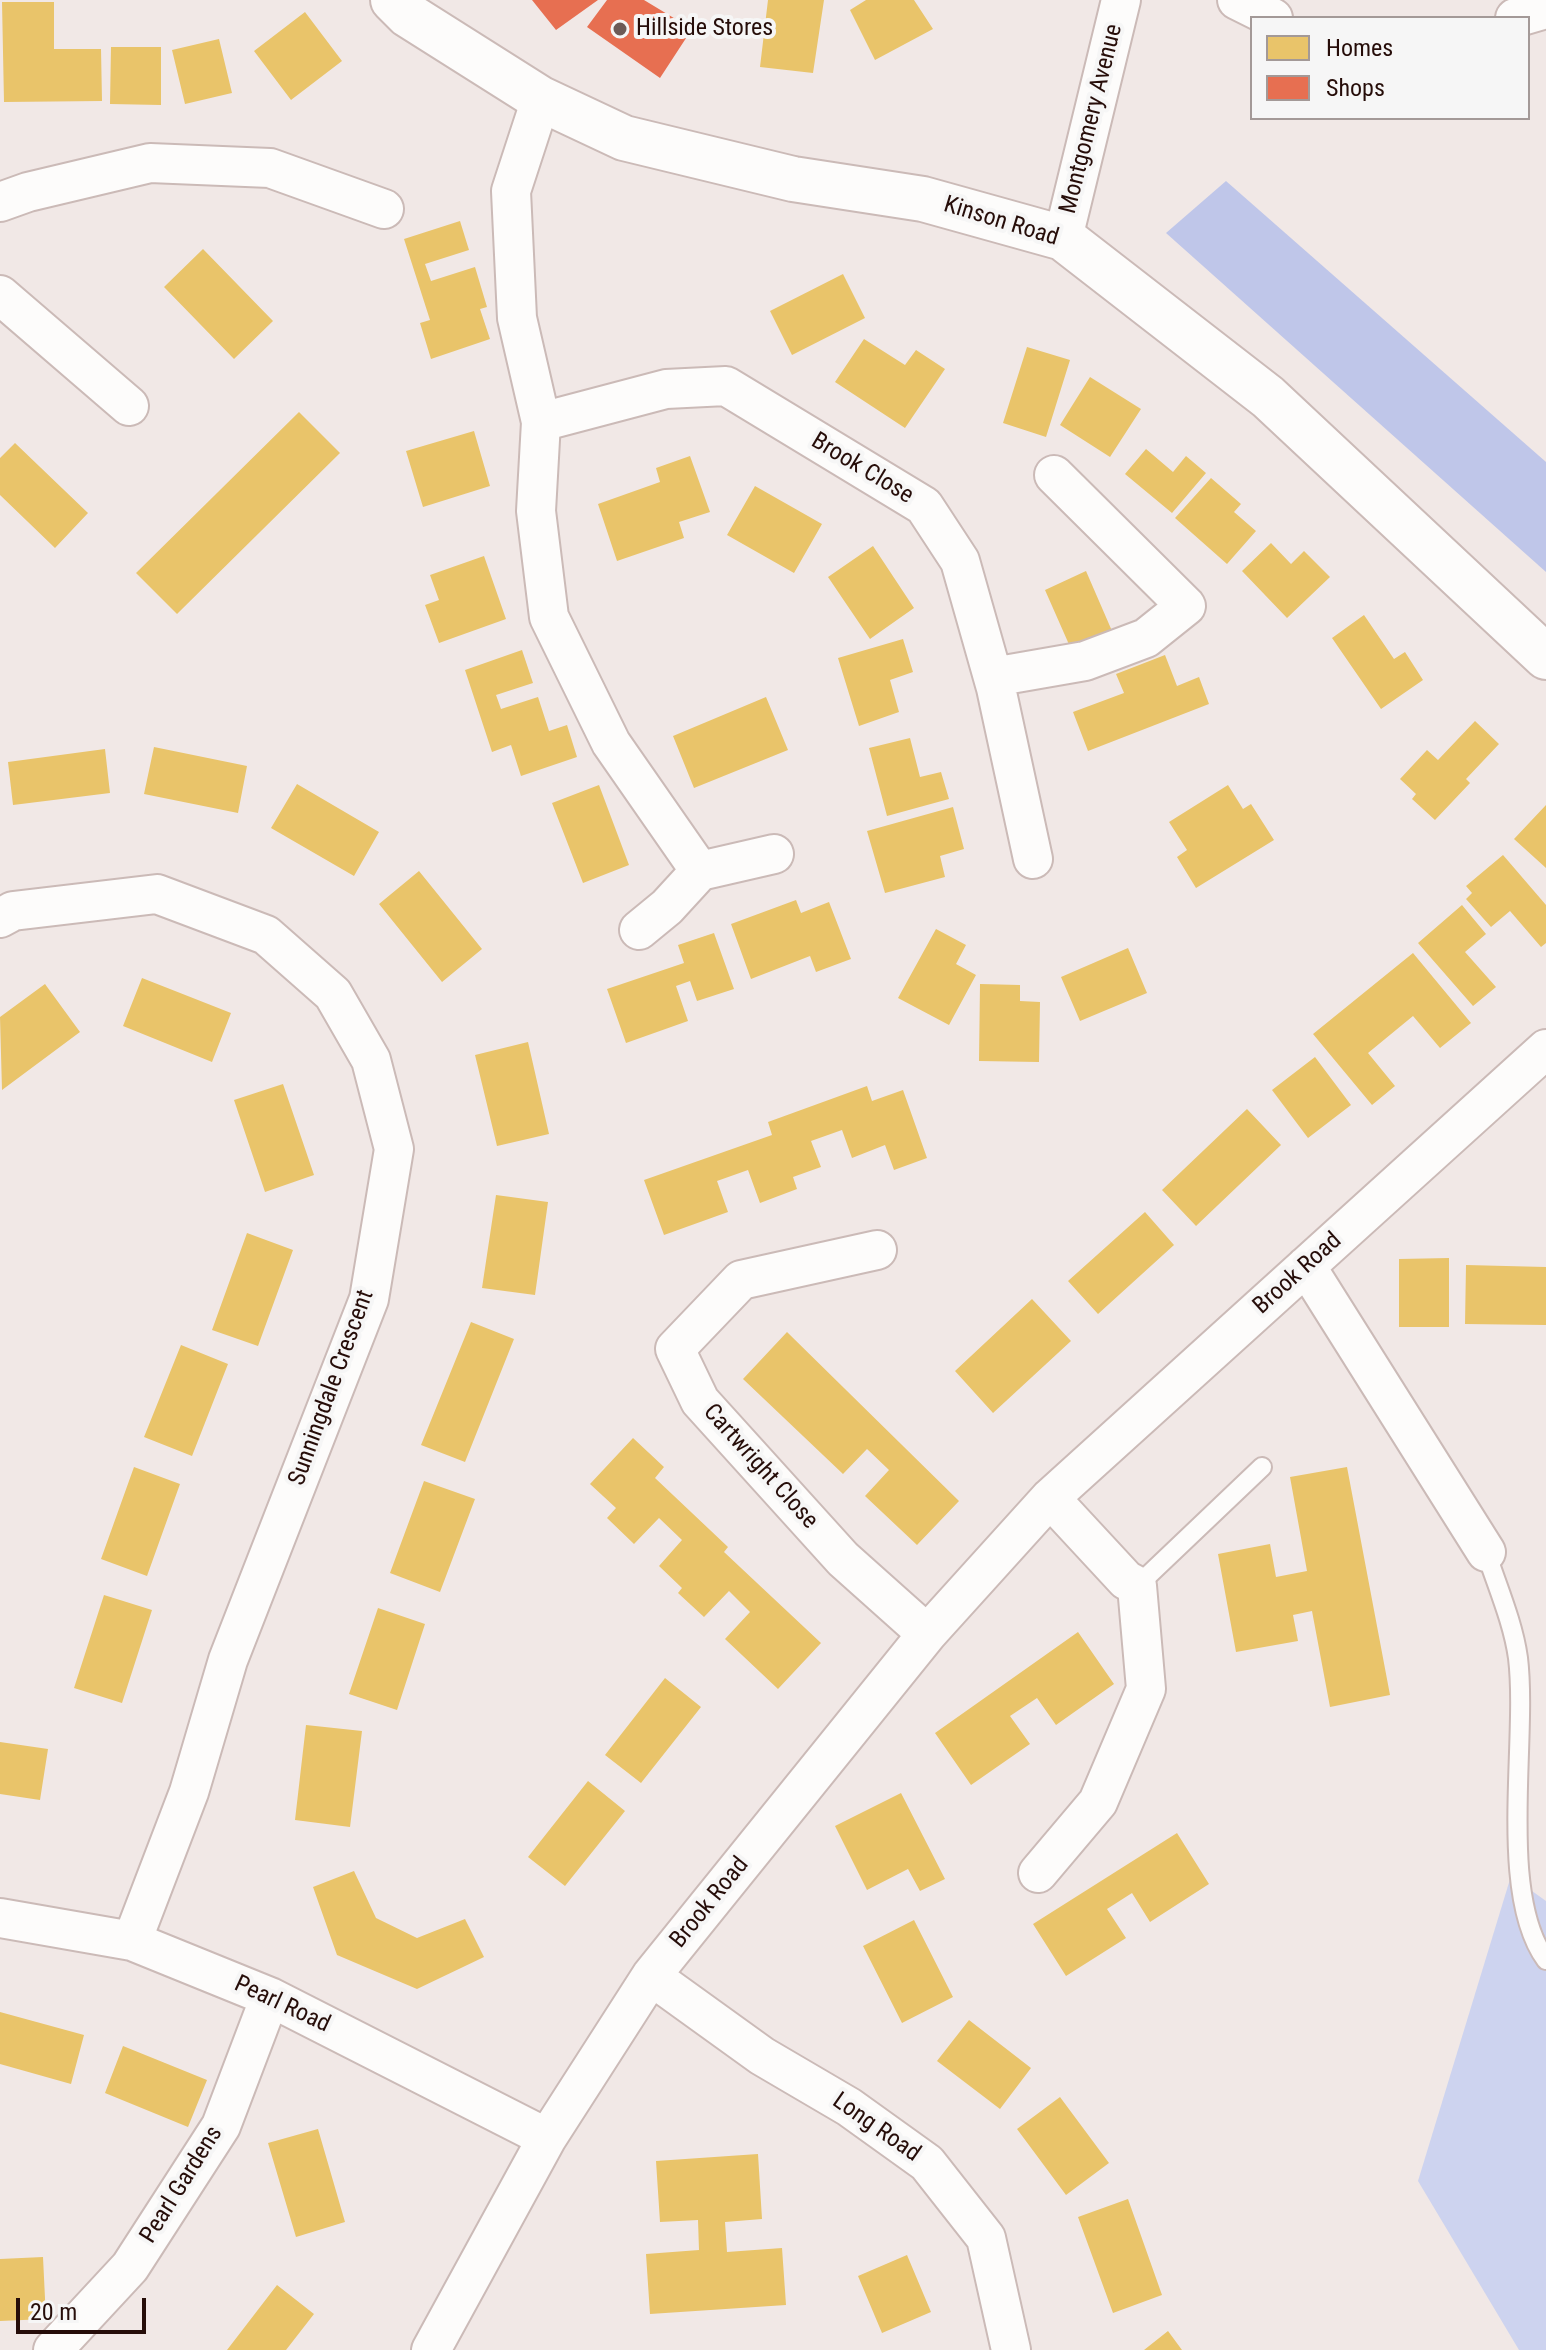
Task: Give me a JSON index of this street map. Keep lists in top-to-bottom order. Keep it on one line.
{"streets":{"street":["Montgomery Avenue","Kinson Road","Brook Close","Brook Road","Sunningdale Crescent","Cartwright Close","Pearl Road","Long Road","Pearl Gardens"]},"crossings":[["Montgomery Avenue","Kinson Road"],["Brook Road","Cartwright Close"],["Brook Road","Pearl Road"],["Brook Road","Long Road"],["Sunningdale Crescent","Pearl Road"],["Pearl Road","Pearl Gardens"]],"places":["Hillside Stores"],"legend":["Homes","Shops"],"scale_bar":"20 m"}
